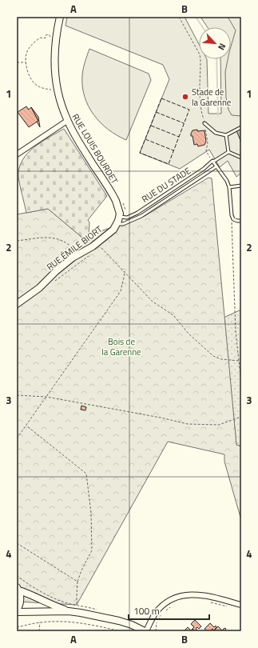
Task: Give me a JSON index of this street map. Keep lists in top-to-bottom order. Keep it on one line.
{"streets":{"street":["RUE LOUIS BOURDET","RUE ÉMILE BIORT"],"lane":["RUE DU STADE"]},"crossings":[["RUE LOUIS BOURDET","RUE DU STADE"],["RUE LOUIS BOURDET","RUE ÉMILE BIORT"],["RUE DU STADE","RUE ÉMILE BIORT"]],"parks":["Bois de la Garenne"],"places":["Stade de la Garenne"],"scale_bar":"100 m","north":"bottom right","grid":{"columns":["A","B"],"rows":["1","2","3","4"]}}
